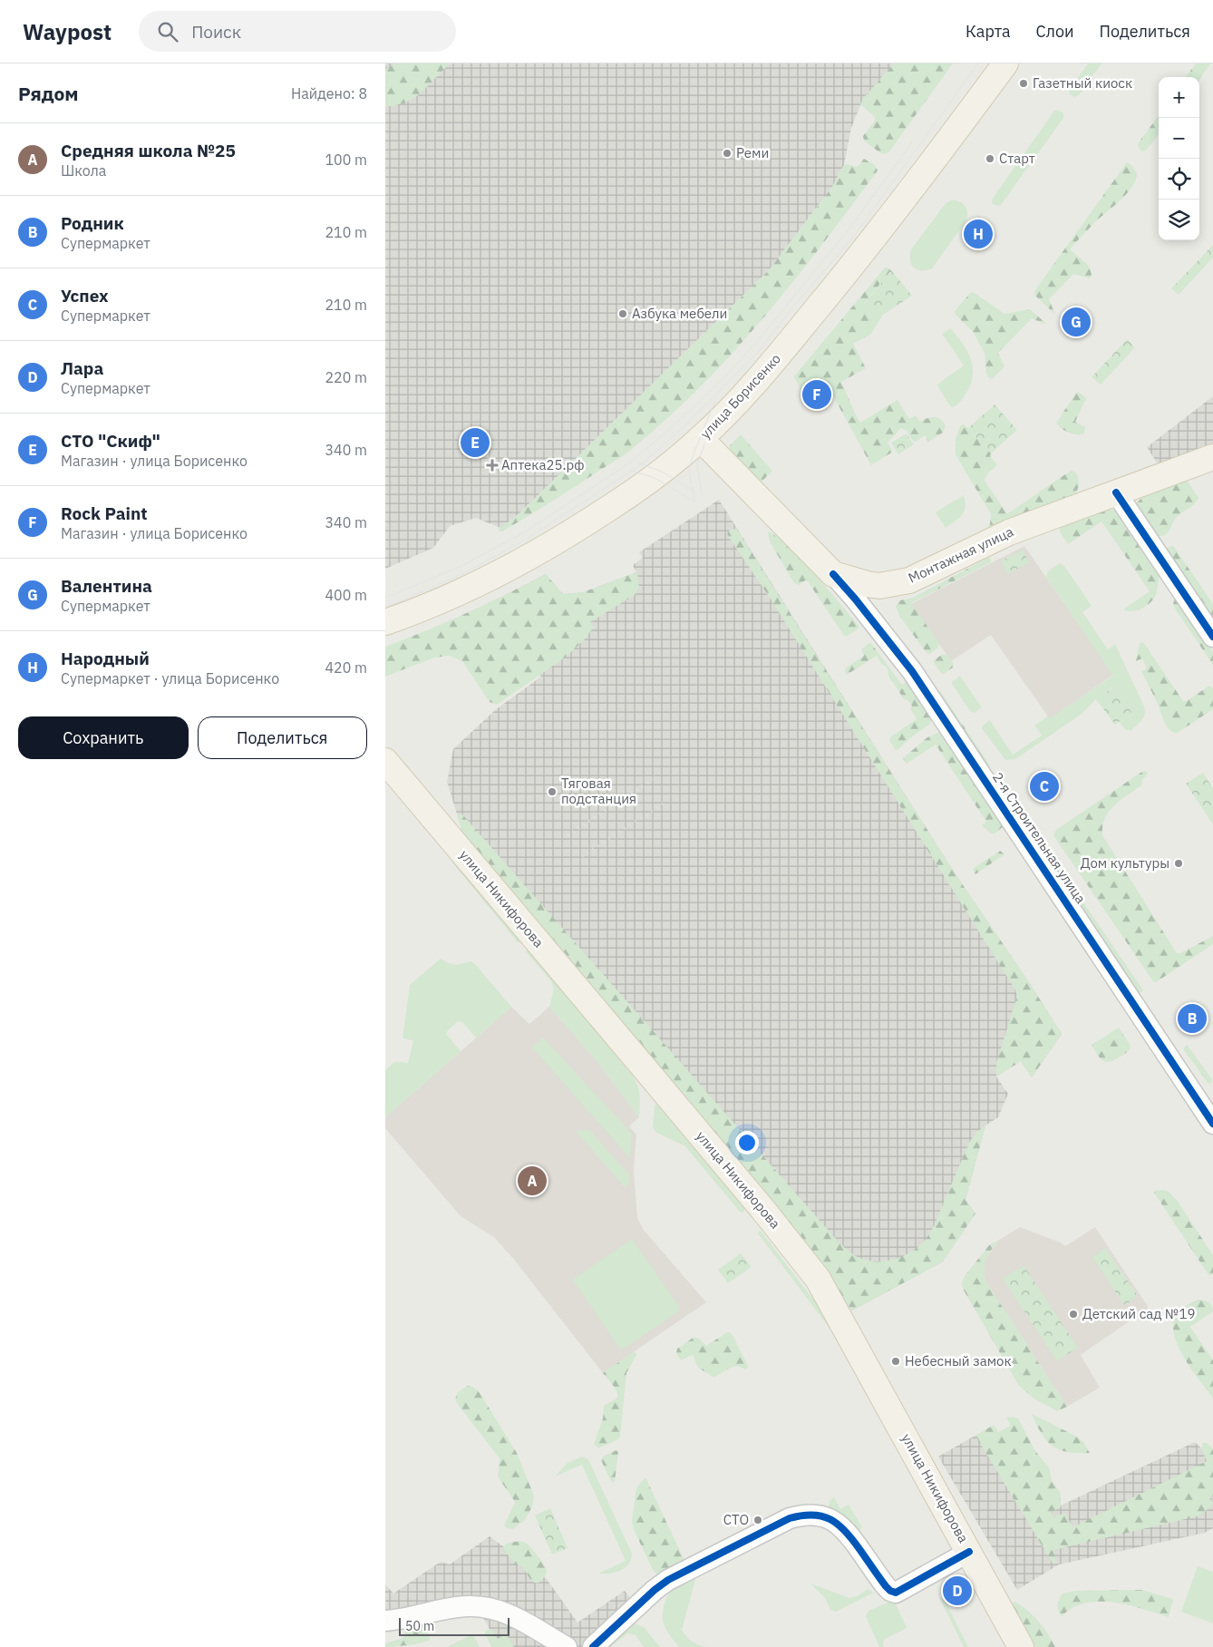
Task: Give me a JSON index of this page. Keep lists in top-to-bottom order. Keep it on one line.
{"streets":{"main road":["улица Борисенко","Монтажная улица","улица Никифорова"],"street":["2-я Строительная улица"]},"crossings":[["улица Борисенко","Монтажная улица"],["Монтажная улица","2-я Строительная улица"]],"places":{"other":["Газетный киоск","Реми","Старт","Азбука мебели","Тяговая подстанция","Дом культуры","Детский сад №19","Небесный замок","СТО"],"health":["Аптека25.рф"]},"scale_bar":"50 m","page":{"header":"Waypost","search":"Поиск","nav":["Карта","Слои","Поделиться"],"heading":["Рядом","Найдено: 8"],"map_buttons":["+","−"],"list":[{"mark":"A","name":"Средняя школа №25","note":"Школа","value":"100 m"},{"mark":"B","name":"Родник","note":"Супермаркет","value":"210 m"},{"mark":"C","name":"Успех","note":"Супермаркет","value":"210 m"},{"mark":"D","name":"Лара","note":"Супермаркет","value":"220 m"},{"mark":"E","name":"СТО \"Скиф\"","note":"Магазин · улица Борисенко","value":"340 m"},{"mark":"F","name":"Rock Paint","note":"Магазин · улица Борисенко","value":"340 m"},{"mark":"G","name":"Валентина","note":"Супермаркет","value":"400 m"},{"mark":"H","name":"Народный","note":"Супермаркет · улица Борисенко","value":"420 m"}],"pins":["H","G","F","E","C","B","A","D"],"buttons":["Сохранить","Поделиться"],"scale":"50 m"}}
